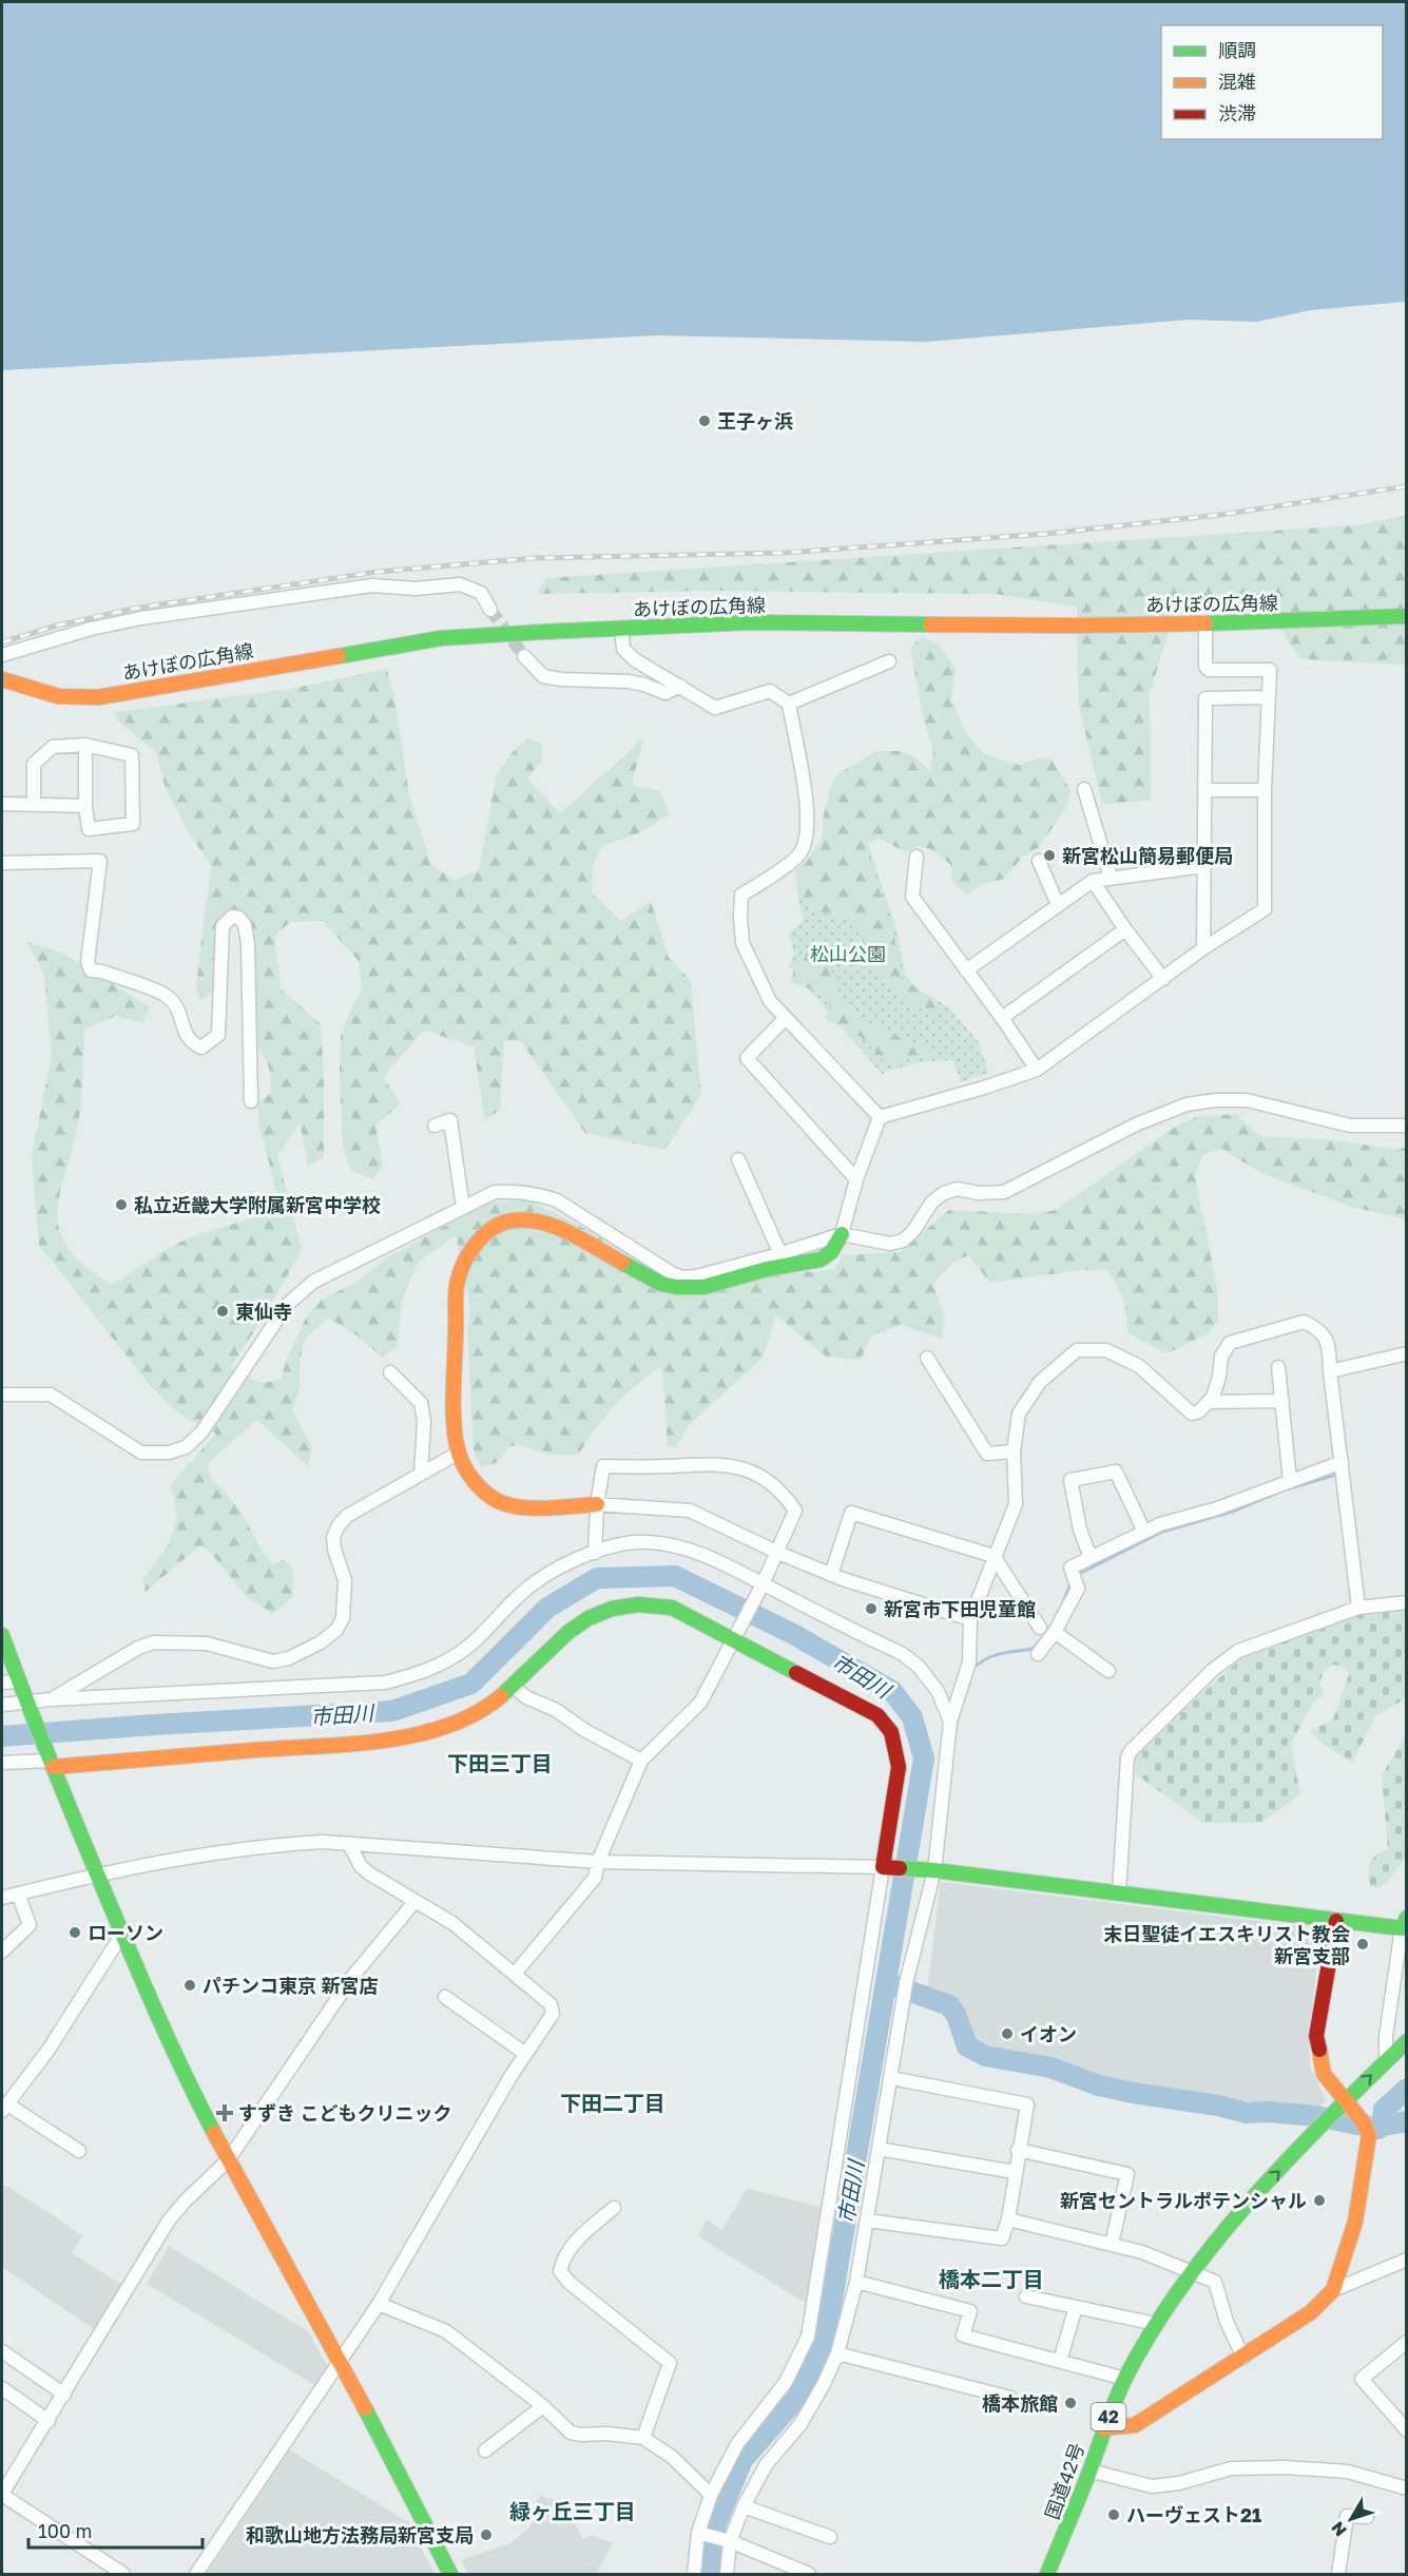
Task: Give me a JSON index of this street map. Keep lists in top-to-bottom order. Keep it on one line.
{"streets":{"main road":["あけぼの広角線","42","国道42号"]},"districts":["下田三丁目","下田二丁目","橋本二丁目","緑ヶ丘三丁目"],"water":["市田川"],"parks":["松山公園"],"places":{"other":["王子ヶ浜","新宮松山簡易郵便局","私立近畿大学附属新宮中学校","東仙寺","新宮市下田児童館","ローソン","末日聖徒イエスキリスト教会 新宮支部","パチンコ東京 新宮店","イオン","新宮セントラルポテンシャル","橋本旅館","ハーヴェスト21","和歌山地方法務局新宮支局"],"health":["すずき こどもクリニック"]},"legend":["順調","混雑","渋滞"],"scale_bar":"100 m","north":"bottom left"}
